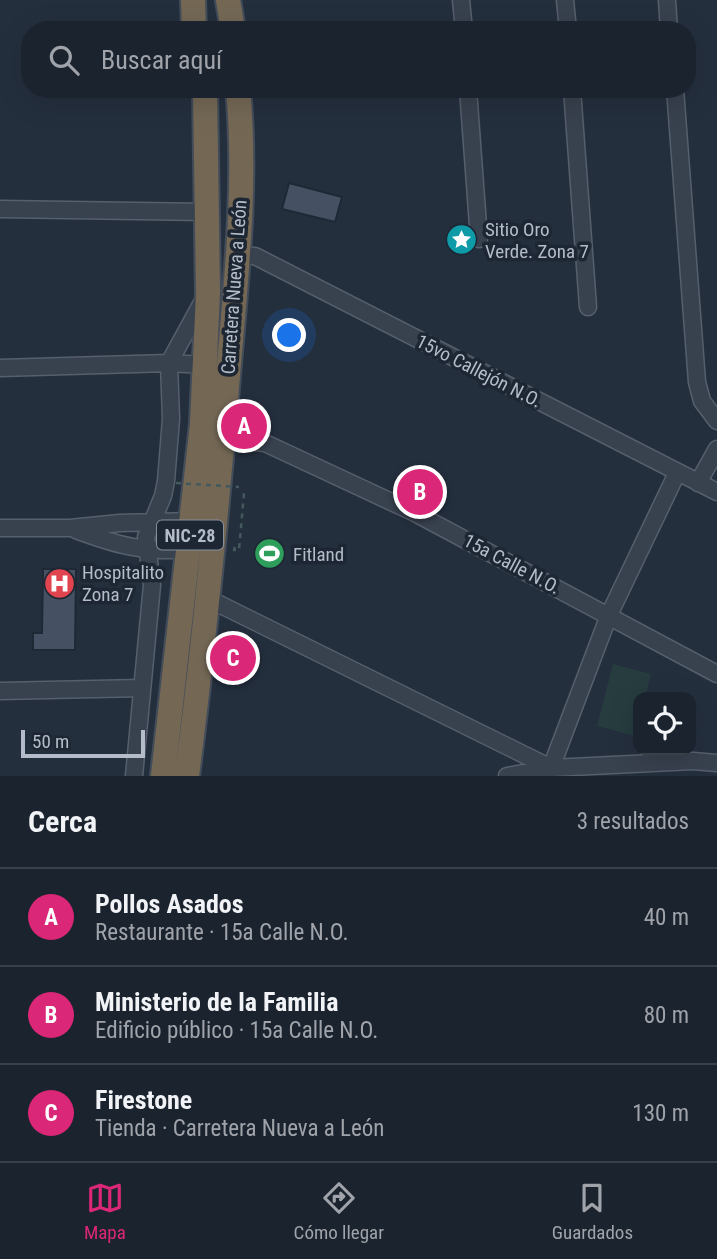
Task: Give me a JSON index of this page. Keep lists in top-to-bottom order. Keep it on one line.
{"streets":{"highway":["Carretera Nueva a León","NIC-28"],"street":["15vo Callejón N.O.","15a Calle N.O."]},"crossings":[["Carretera Nueva a León","15vo Callejón N.O."],["Carretera Nueva a León","15a Calle N.O."]],"places":{"place":["Sitio Oro Verde. Zona 7"],"sports":["Fitland"],"hospital":["Hospitalito Zona 7"]},"scale_bar":"50 m","page":{"search":"Buscar aquí","pins":["A","B","C"],"scale":"50 m","heading":["Cerca","3 resultados"],"list":[{"mark":"A","name":"Pollos Asados","note":"Restaurante · 15a Calle N.O.","value":"40 m"},{"mark":"B","name":"Ministerio de la Familia","note":"Edificio público · 15a Calle N.O.","value":"80 m"},{"mark":"C","name":"Firestone","note":"Tienda · Carretera Nueva a León","value":"130 m"}],"nav":["Mapa","Cómo llegar","Guardados"]}}
